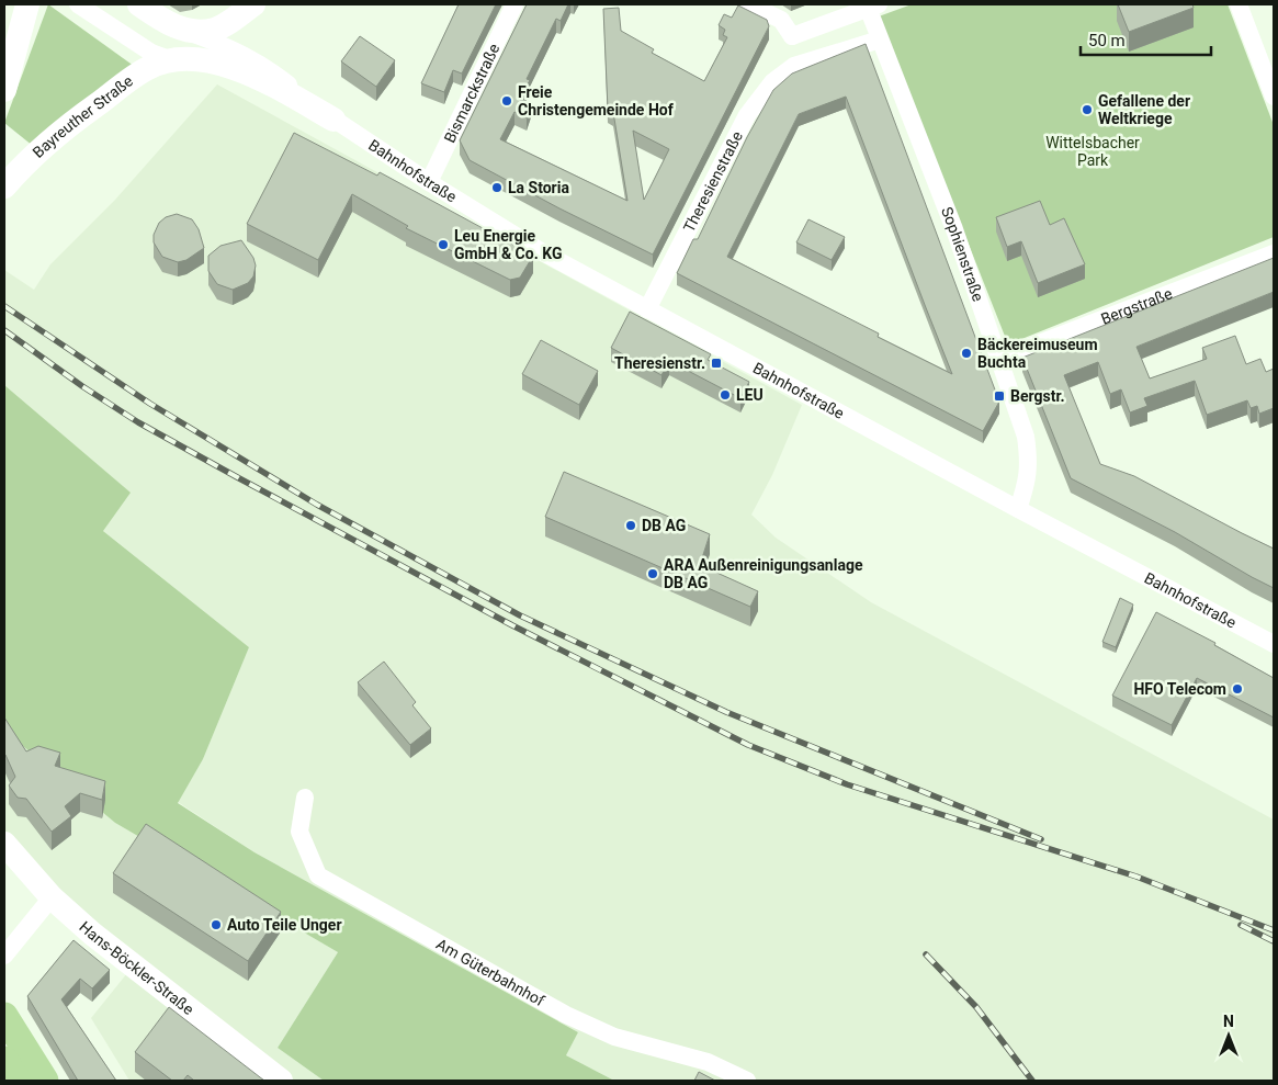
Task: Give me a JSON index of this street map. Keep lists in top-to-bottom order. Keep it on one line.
{"streets":{"street":["Bismarckstraße","Bayreuther Straße","Bahnhofstraße","Theresienstraße","Sophienstraße","Bergstraße","Hans-Böckler-Straße","Am Güterbahnhof"]},"crossings":[["Bismarckstraße","Bahnhofstraße"],["Bayreuther Straße","Bahnhofstraße"],["Bahnhofstraße","Theresienstraße"],["Bahnhofstraße","Sophienstraße"],["Theresienstraße","Sophienstraße"],["Sophienstraße","Bergstraße"]],"parks":["Wittelsbacher Park"],"places":{"other":["Freie Christengemeinde Hof","Gefallene der Weltkriege","La Storia","Leu Energie GmbH & Co. KG","Bäckereimuseum Buchta","LEU","DB AG","ARA Außenreinigungsanlage DB AG","HFO Telecom","Auto Teile Unger"],"transit":["Theresienstr.","Bergstr."]},"scale_bar":"50 m","north":"top"}
